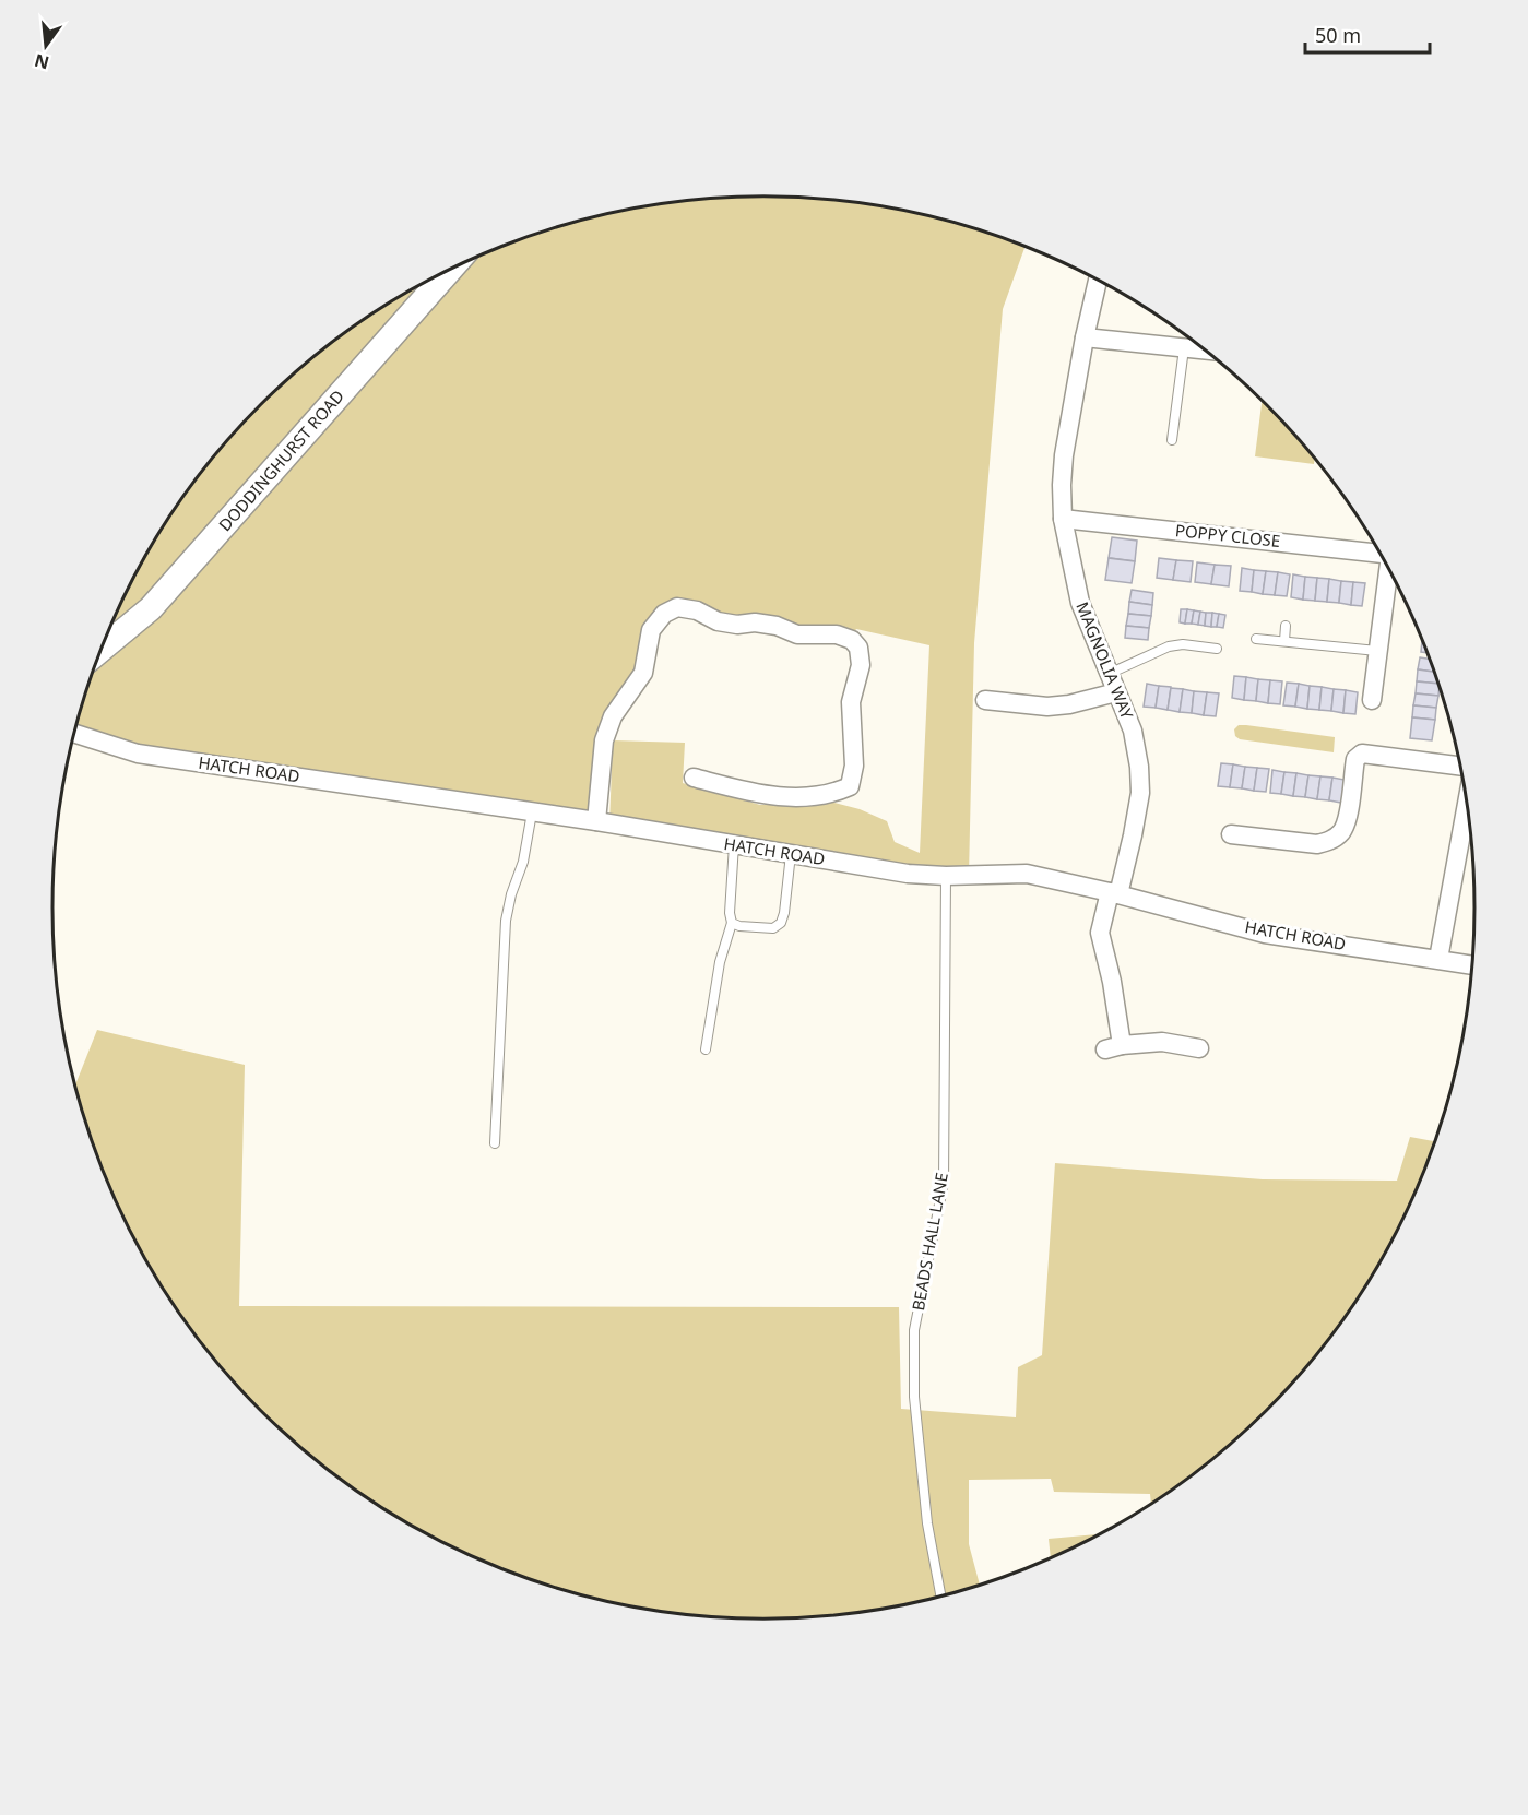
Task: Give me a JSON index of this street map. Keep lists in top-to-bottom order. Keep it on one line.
{"streets":{"street":["DODDINGHURST ROAD","POPPY CLOSE","MAGNOLIA WAY","HATCH ROAD"],"lane":["BEADS HALL LANE"]},"crossings":[["POPPY CLOSE","MAGNOLIA WAY"],["MAGNOLIA WAY","HATCH ROAD"],["HATCH ROAD","BEADS HALL LANE"]],"scale_bar":"50 m","north":"bottom"}
